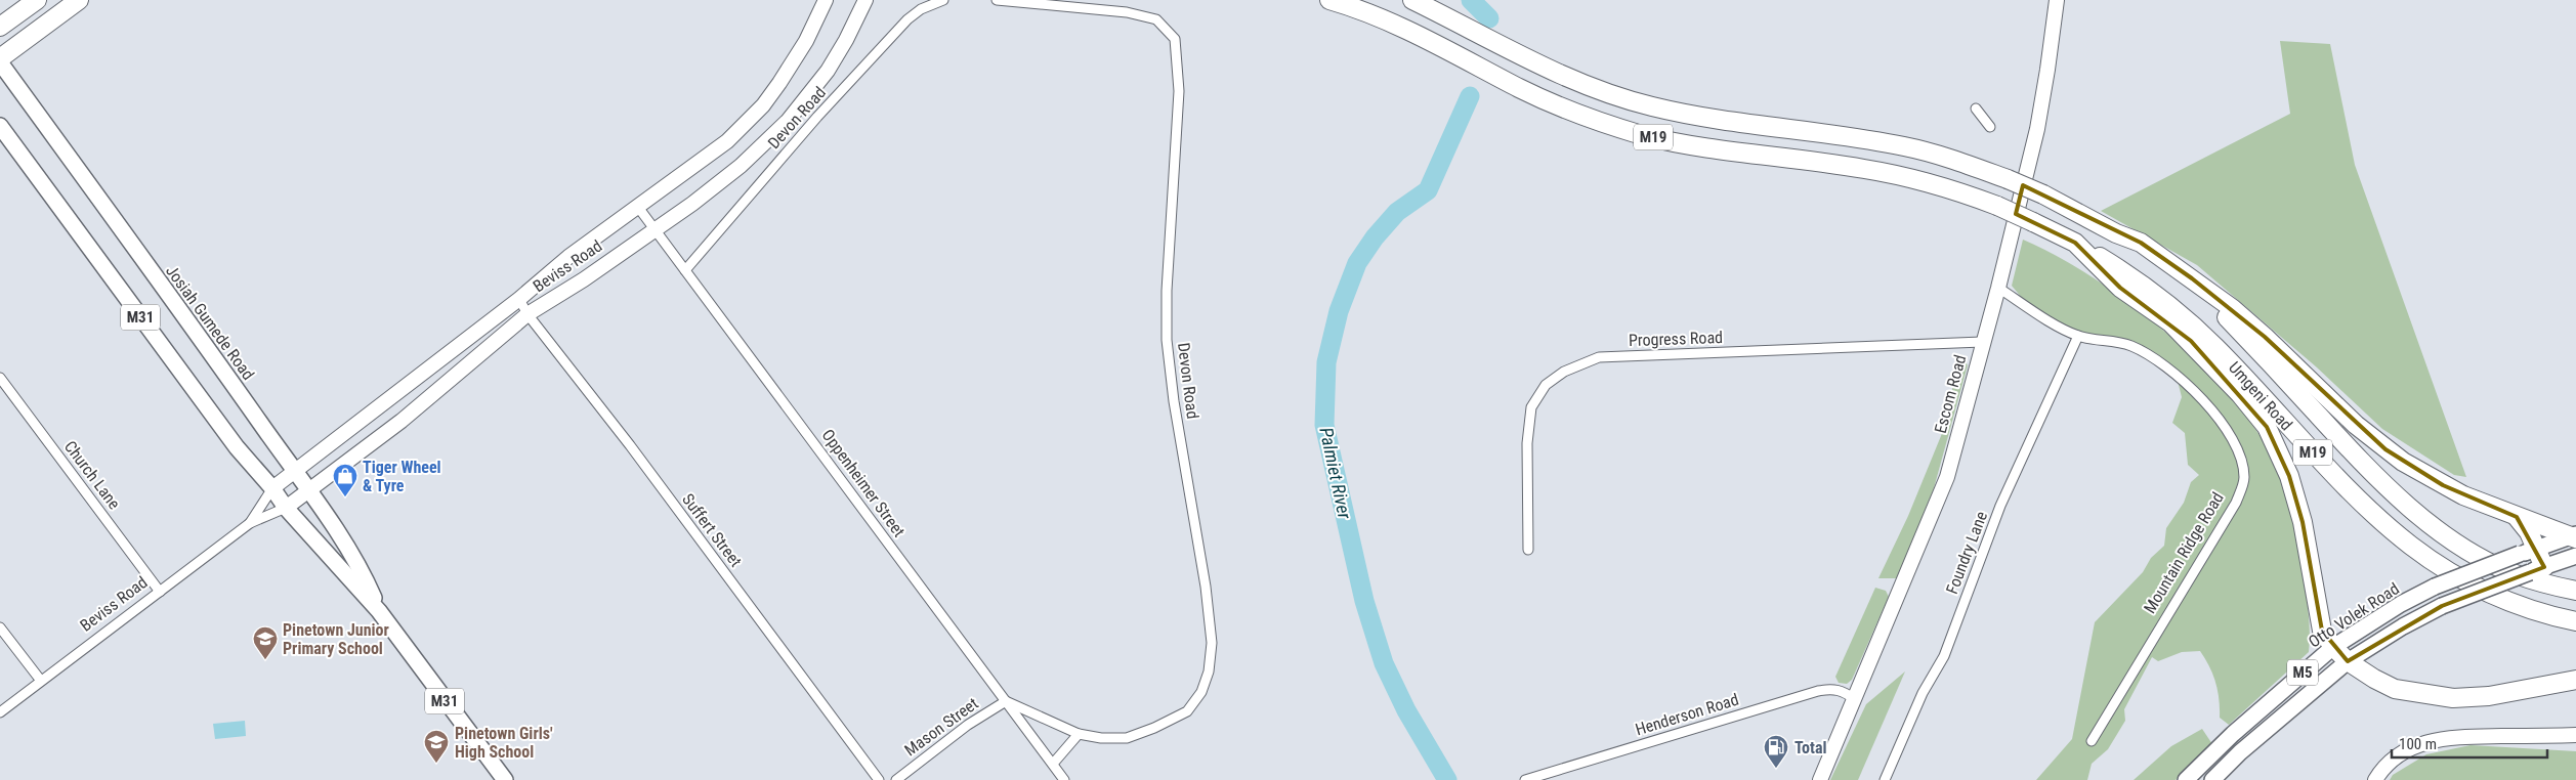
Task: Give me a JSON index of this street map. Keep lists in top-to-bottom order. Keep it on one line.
{"streets":{"highway":["M19","Umgeni Road"],"main road":["Beviss Road","M31","Josiah Gumede Road","Escom Road","Otto Volek Road","M5"],"street":["Devon Road","Progress Road","Church Lane","Oppenheimer Street","Suffert Street","Foundry Lane","Mountain Ridge Road","Henderson Road","Mason Street"]},"crossings":[["Devon Road","Oppenheimer Street"],["Devon Road","Mason Street"],["M19","Umgeni Road"],["Beviss Road","Josiah Gumede Road"],["Beviss Road","Church Lane"],["Beviss Road","Oppenheimer Street"],["Beviss Road","Suffert Street"],["Progress Road","Escom Road"],["Escom Road","Mountain Ridge Road"],["Escom Road","Henderson Road"],["Oppenheimer Street","Mason Street"],["Foundry Lane","Mountain Ridge Road"]],"water":["Palmiet River"],"places":{"shop":["Tiger Wheel & Tyre"],"school or university":["Pinetown Junior Primary School","Pinetown Girls' High School"],"fuel station":["Total"]},"scale_bar":"100 m"}
